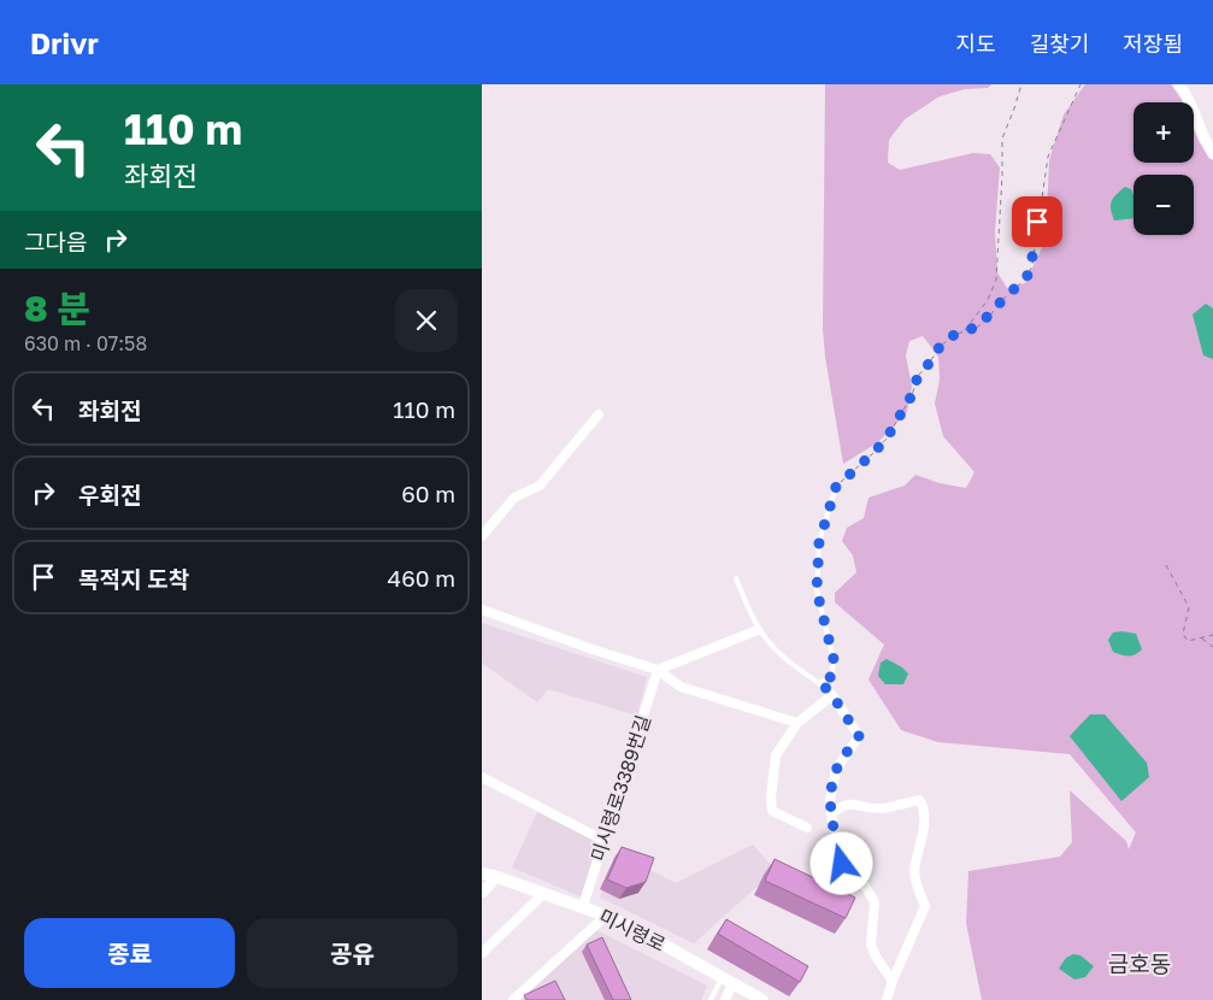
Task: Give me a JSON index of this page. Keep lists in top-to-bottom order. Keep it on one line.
{"streets":{"main road":["미시령로"],"street":["미시령로3389번길"]},"crossings":[["미시령로3389번길","미시령로"]],"districts":["금호동"],"page":{"header":"Drivr","nav":["지도","길찾기","저장됨"],"turn":["110 m","좌회전"],"map_buttons":["+","−"],"then":"그다음","heading":["8 분","630 m · 07:58"],"list":[{"name":"좌회전","value":"110 m"},{"name":"우회전","value":"60 m"},{"name":"목적지 도착","value":"460 m"}],"buttons":["종료","공유"]}}
